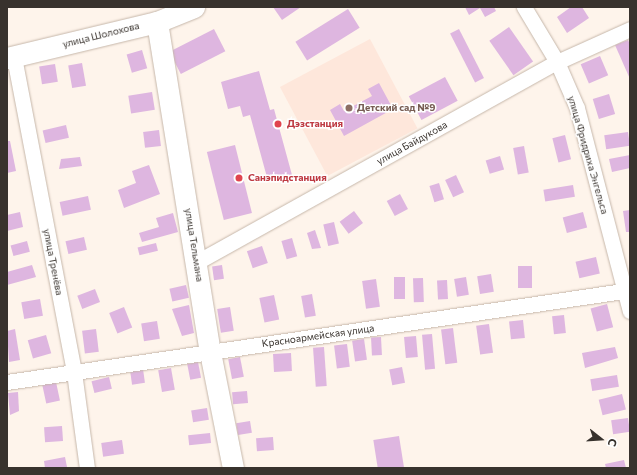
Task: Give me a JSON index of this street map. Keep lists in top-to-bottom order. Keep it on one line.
{"streets":{"street":["улица Шолохова","улица Байдукова","улица Фридриха Энгельса","улица Тельмана","улица Тренёва","Красноармейская улица"]},"crossings":[["улица Шолохова","улица Тельмана"],["улица Шолохова","улица Тренёва"],["улица Байдукова","улица Фридриха Энгельса"],["улица Байдукова","улица Тельмана"],["улица Фридриха Энгельса","Красноармейская улица"],["улица Тельмана","Красноармейская улица"],["улица Тренёва","Красноармейская улица"]],"places":["Детский сад №9","Дэзстанция","Санэпидстанция"],"north":"right"}
